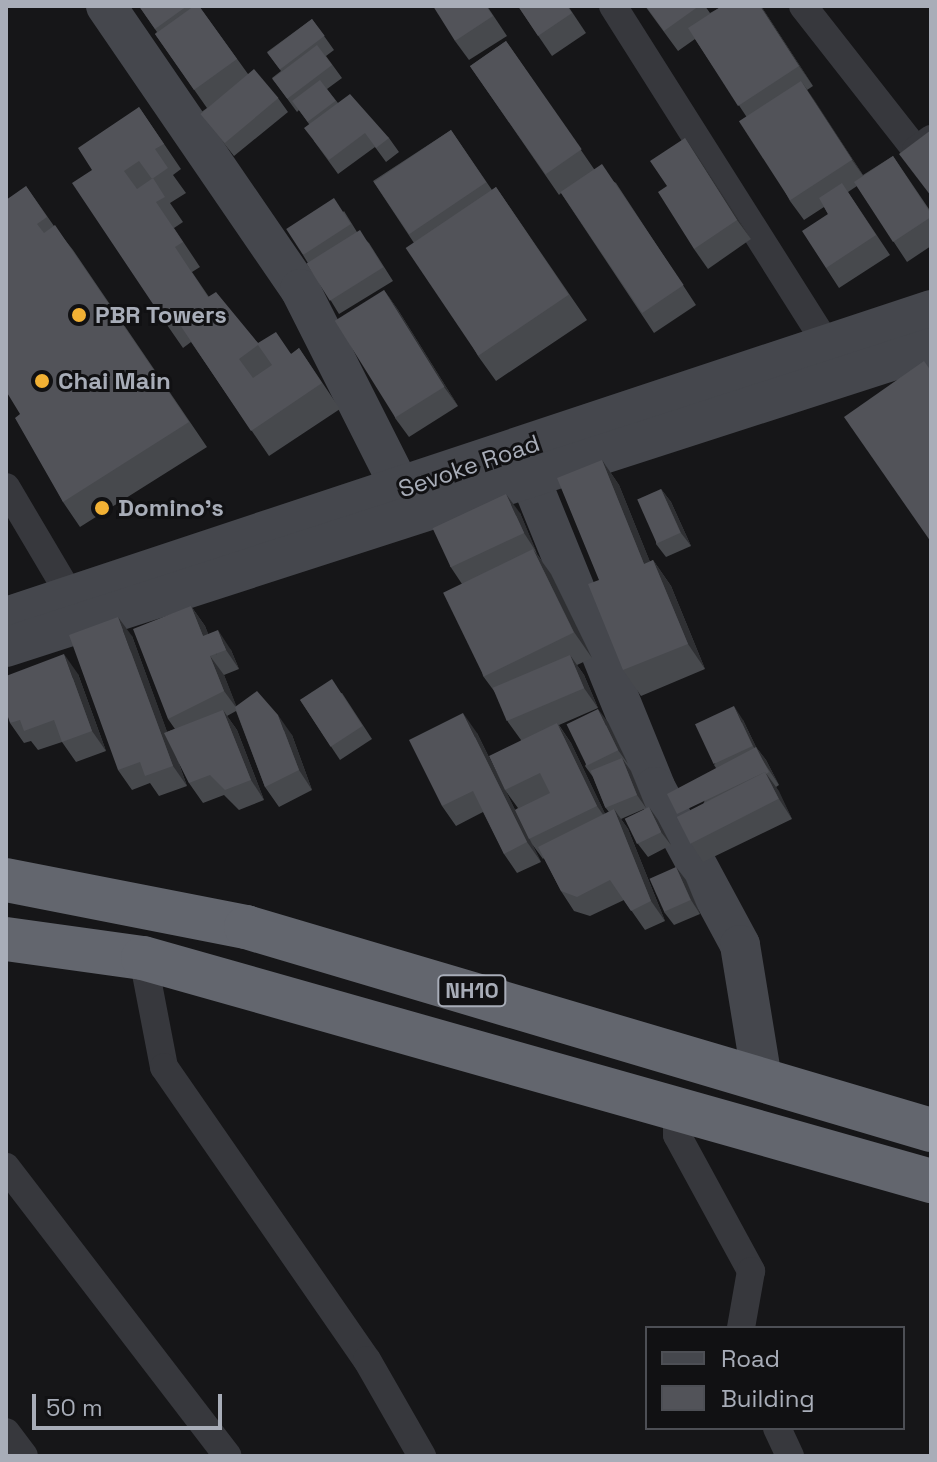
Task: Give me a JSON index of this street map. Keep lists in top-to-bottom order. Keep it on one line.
{"streets":{"highway":["NH10"],"main road":["Sevoke Road"]},"places":["PBR Towers","Chai Main","Domino's"],"legend":["Road","Building"],"scale_bar":"50 m"}
